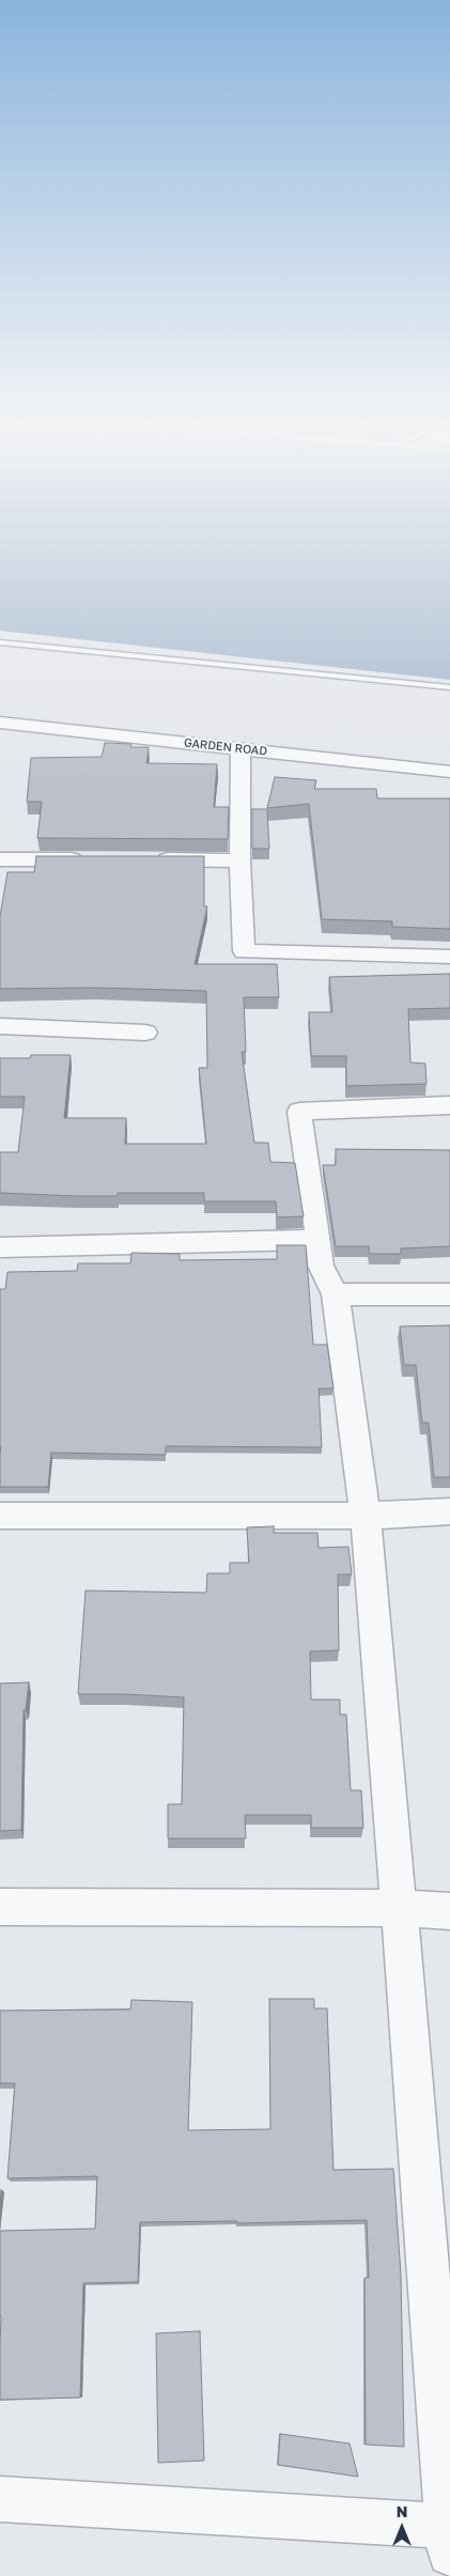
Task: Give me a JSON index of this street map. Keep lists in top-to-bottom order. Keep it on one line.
{"streets":{"street":["GARDEN ROAD"]},"north":"top"}
